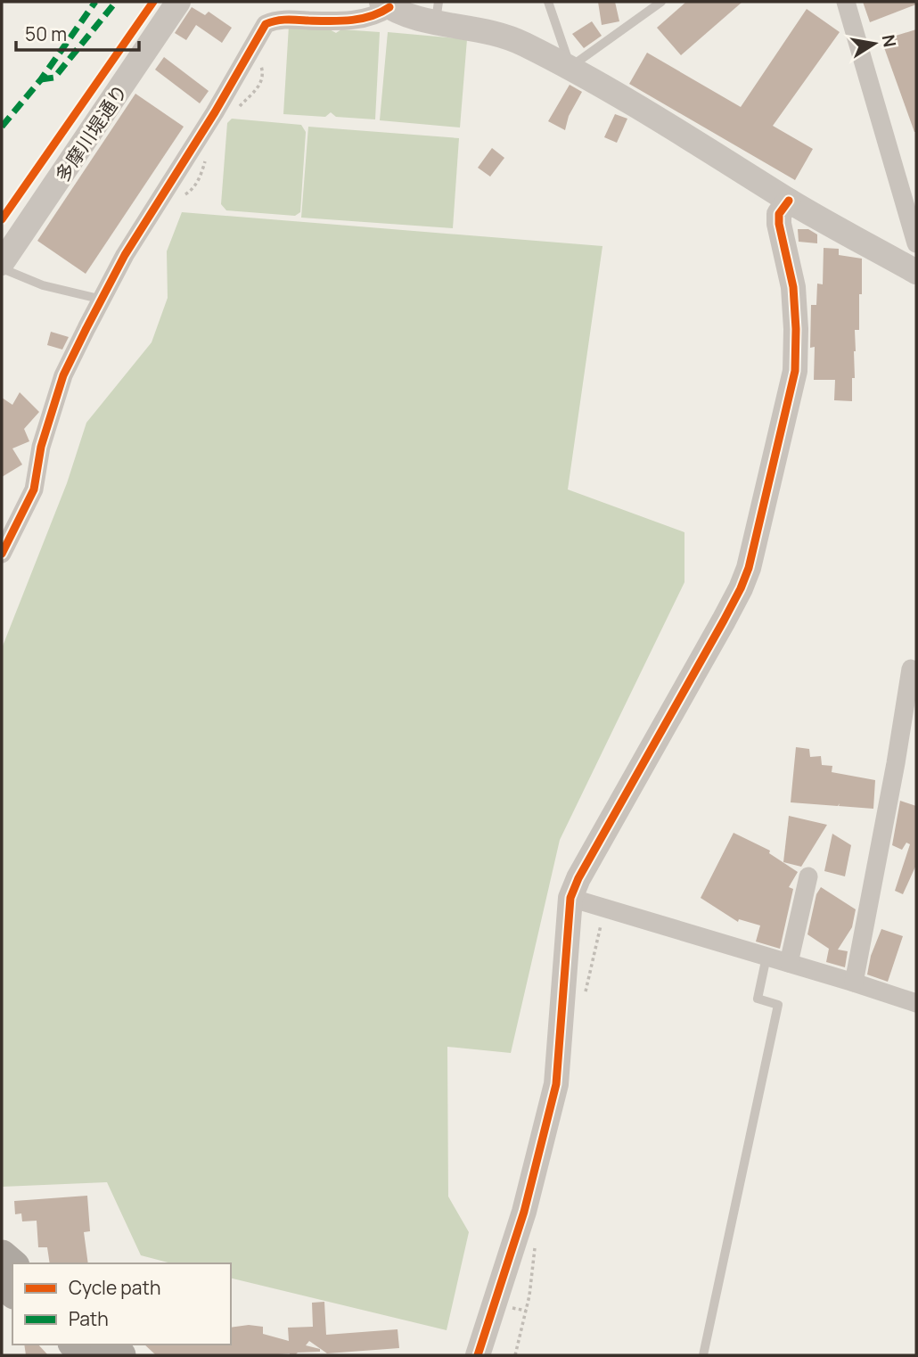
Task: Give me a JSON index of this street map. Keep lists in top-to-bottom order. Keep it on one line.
{"streets":{"street":["多摩川堤通り"]},"legend":["Cycle path","Path"],"scale_bar":"50 m","north":"right"}
